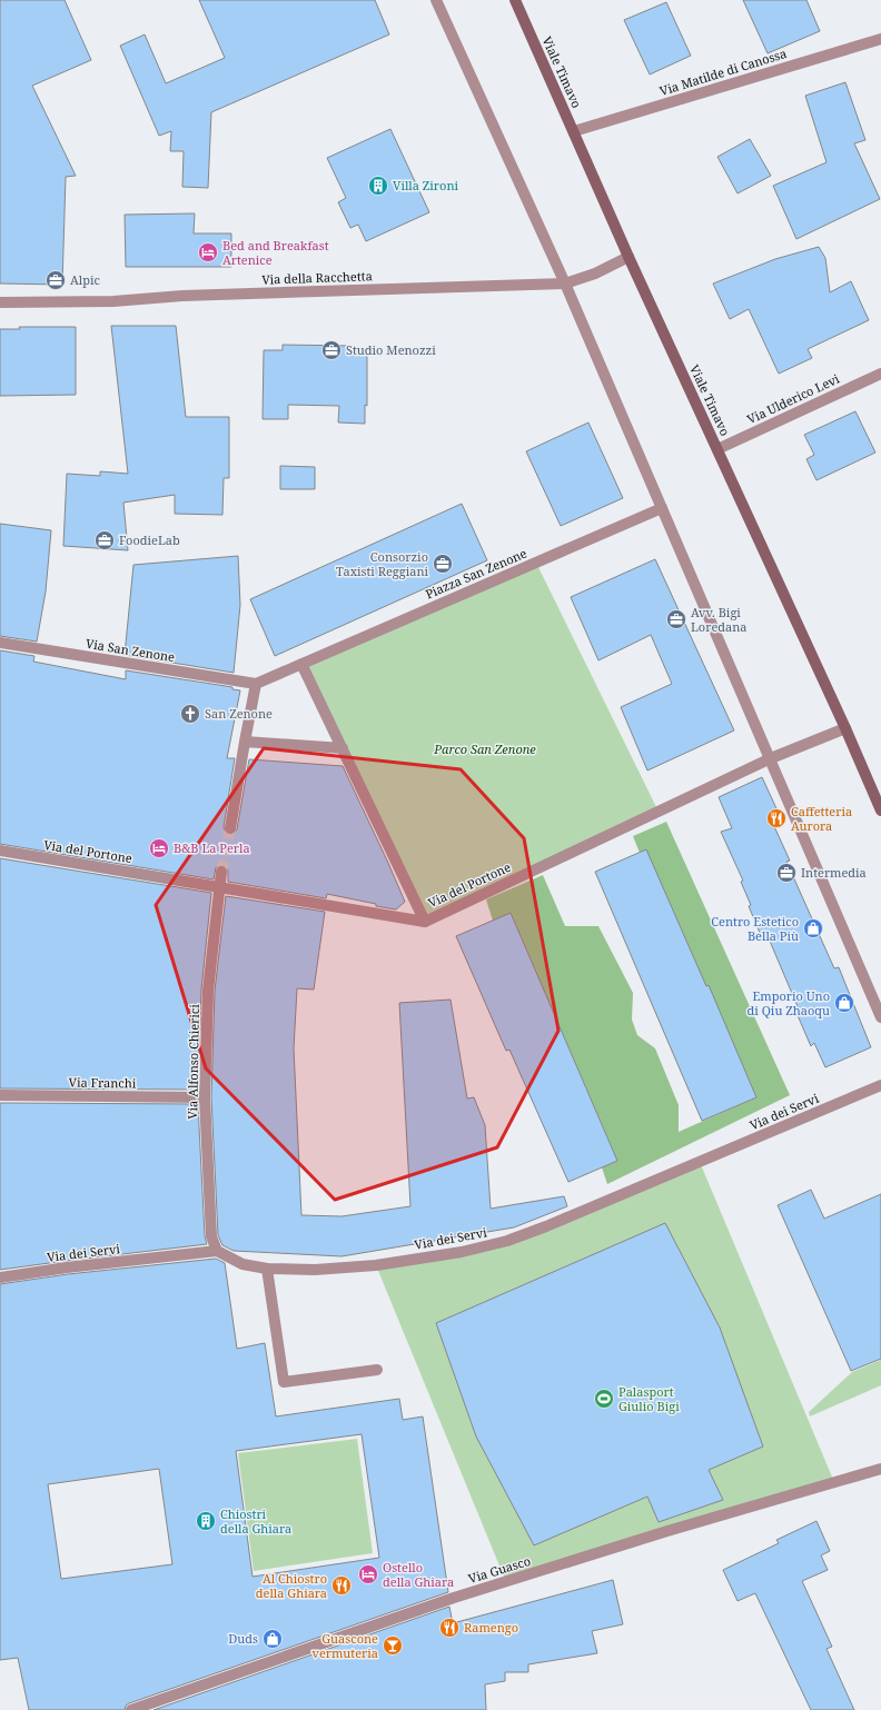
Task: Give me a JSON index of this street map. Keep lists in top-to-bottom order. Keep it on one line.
{"streets":{"main road":["Viale Timavo"],"street":["Via Matilde di Canossa","Via della Racchetta","Via Ulderico Levi","Piazza San Zenone","Via San Zenone","Via del Portone","Via Alfonso Chierici","Via Franchi","Via dei Servi","Via Guasco"]},"crossings":[["Viale Timavo","Via Matilde di Canossa"],["Viale Timavo","Via della Racchetta"],["Viale Timavo","Via Ulderico Levi"],["Viale Timavo","Via del Portone"],["Piazza San Zenone","Via San Zenone"],["Via del Portone","Via Alfonso Chierici"],["Via Alfonso Chierici","Via Franchi"],["Via Alfonso Chierici","Via dei Servi"]],"parks":["Parco San Zenone"],"places":{"building":["Villa Zironi","Chiostri della Ghiara"],"hotel":["Bed and Breakfast Artenice","B&B La Perla","Ostello della Ghiara"],"office":["Alpic","Studio Menozzi","FoodieLab","Consorzio Taxisti Reggiani","Avv. Bigi Loredana","Intermedia"],"church":["San Zenone"],"restaurant":["Caffetteria Aurora","Al Chiostro della Ghiara","Ramengo"],"shop":["Centro Estetico Bella Più","Emporio Uno di Qiu Zhaoqu","Duds"],"sports":["Palasport Giulio Bigi"],"bar":["Guascone vermuteria"]}}
